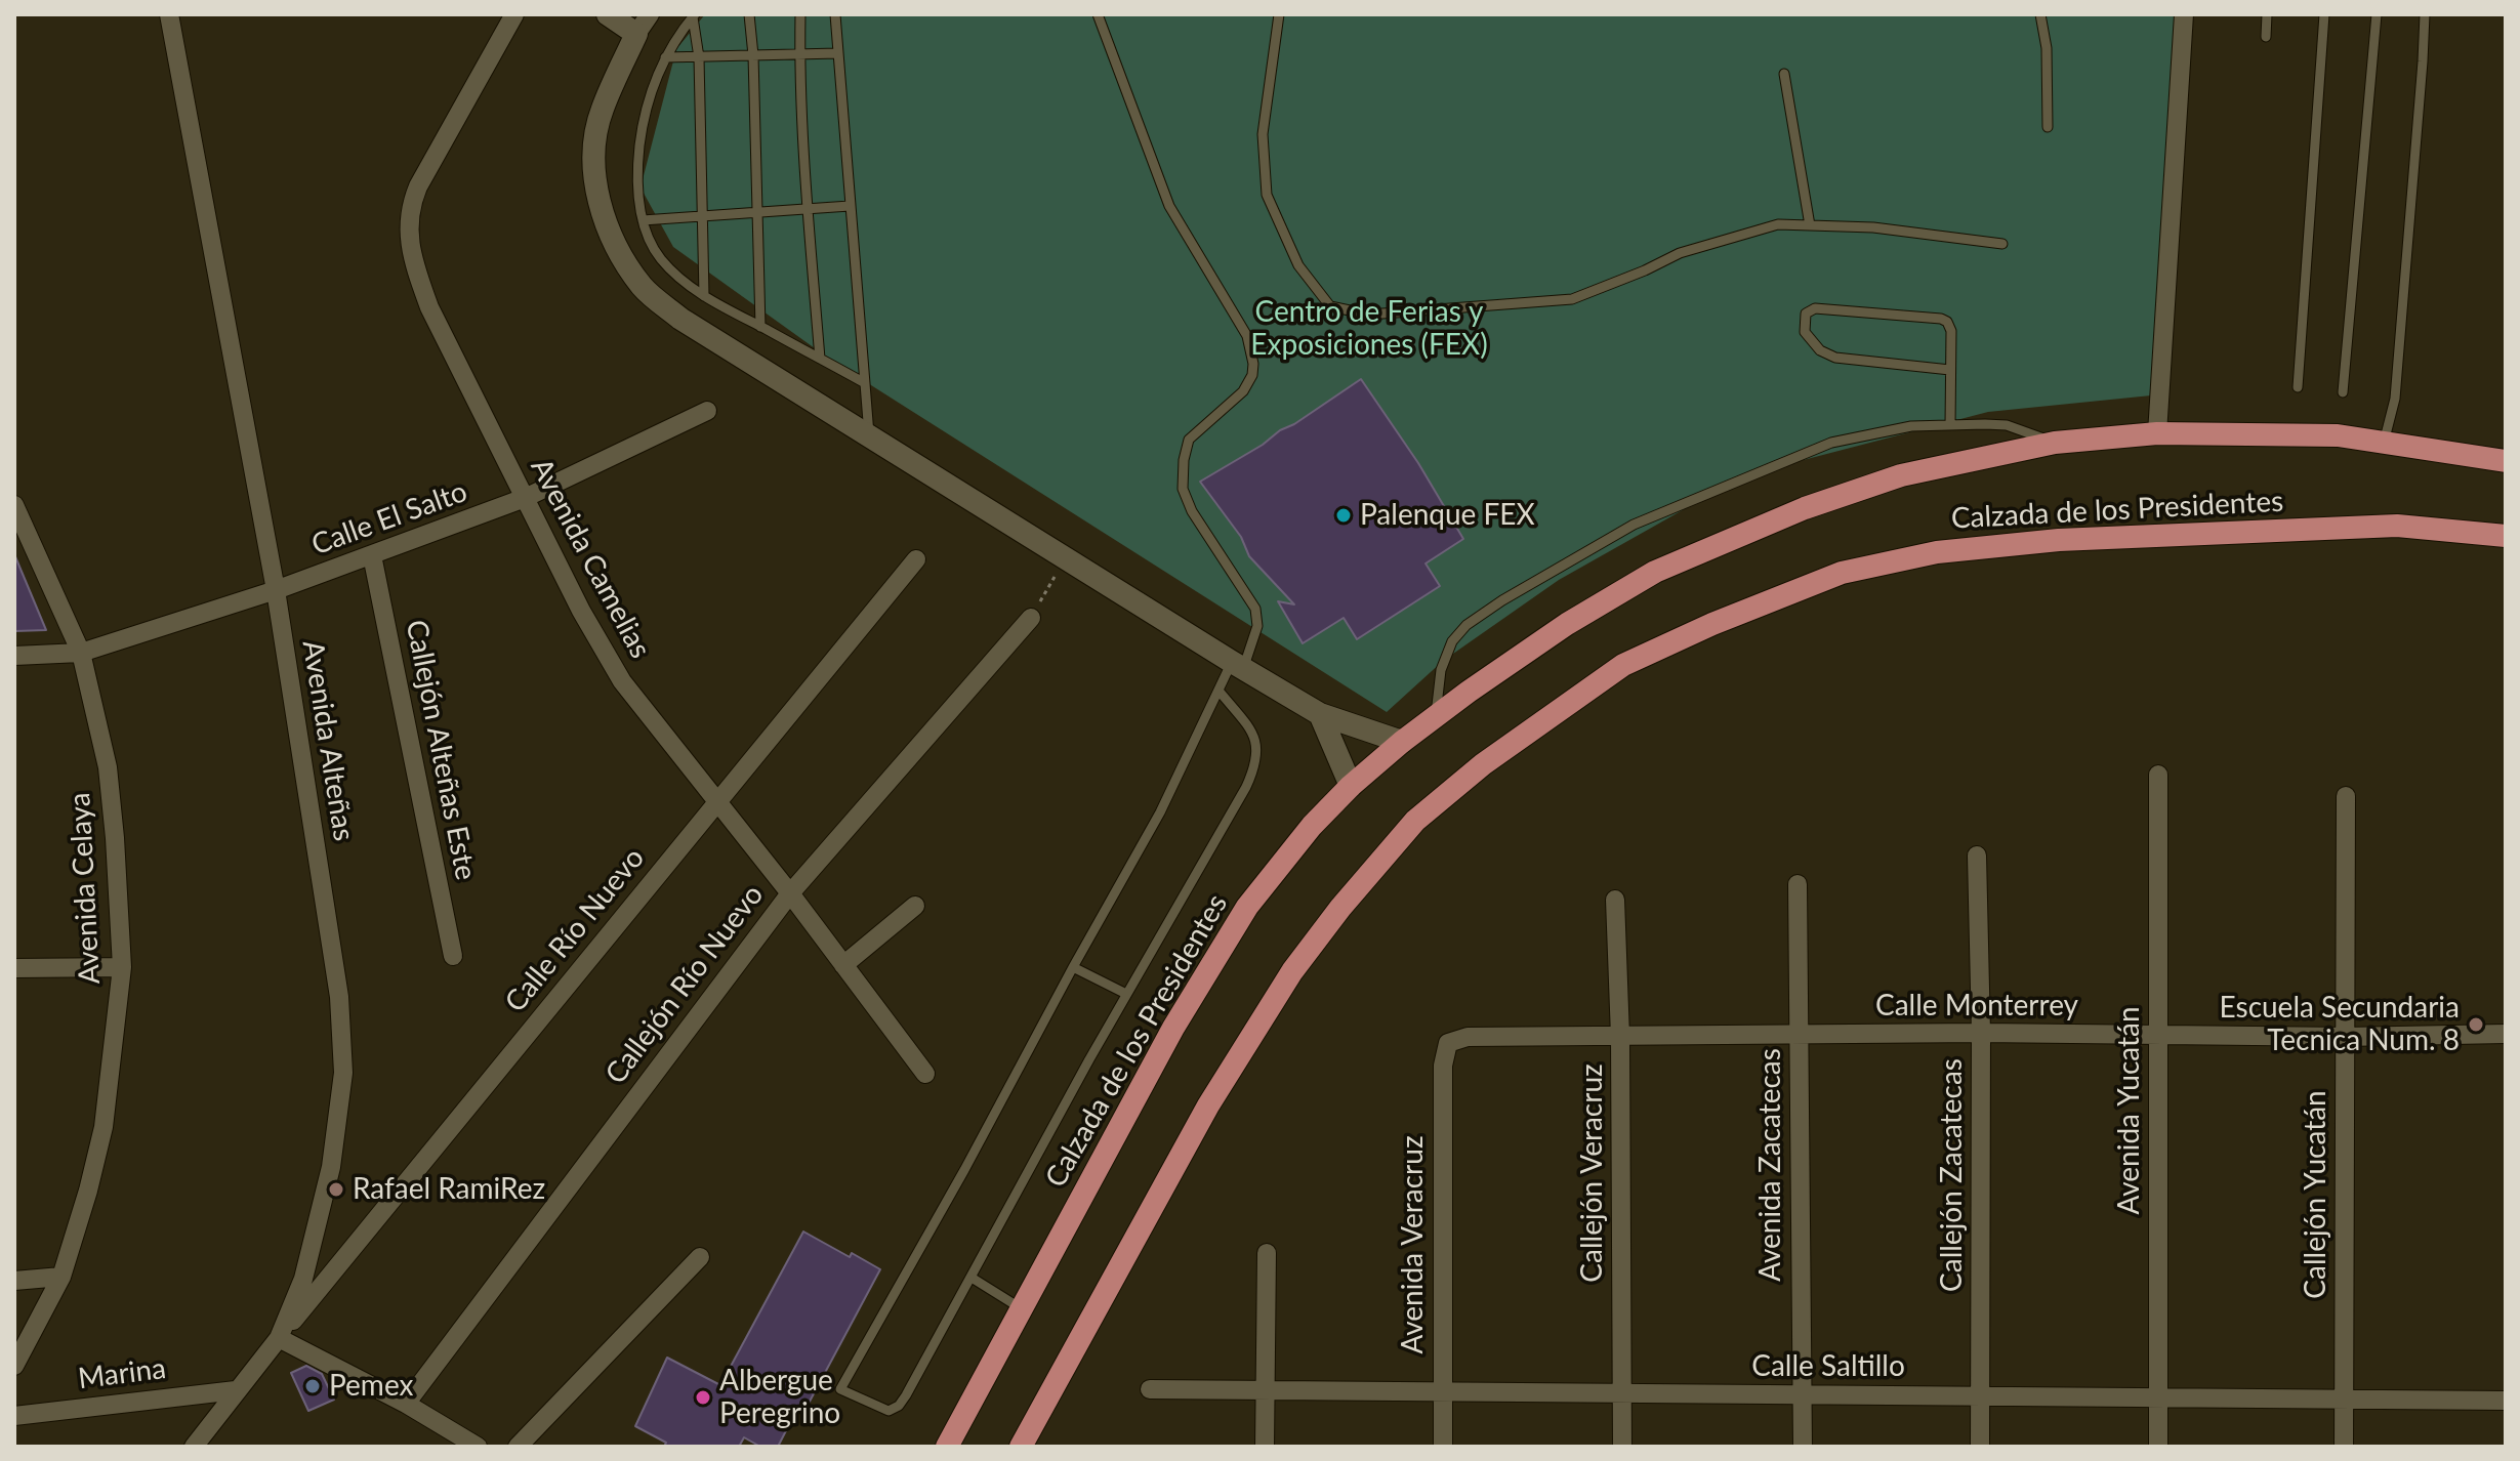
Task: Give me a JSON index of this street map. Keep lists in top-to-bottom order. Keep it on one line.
{"streets":{"highway":["Calzada de los Presidentes"],"street":["Calle El Salto","Avenida Camelias","Avenida Alteñas","Callejón Alteñas Este","Avenida Celaya","Calle Río Nuevo","Callejón Río Nuevo","Calle Monterrey","Avenida Yucatán","Avenida Zacatecas","Callejón Veracruz","Callejón Zacatecas","Callejón Yucatán","Avenida Veracruz","Calle Saltillo","Marina"]},"crossings":[["Calle El Salto","Avenida Camelias"],["Calle El Salto","Avenida Alteñas"],["Calle El Salto","Callejón Alteñas Este"],["Calle El Salto","Avenida Celaya"],["Avenida Camelias","Calle Río Nuevo"],["Avenida Camelias","Callejón Río Nuevo"],["Avenida Alteñas","Calle Río Nuevo"],["Avenida Alteñas","Marina"],["Calle Monterrey","Avenida Yucatán"],["Calle Monterrey","Avenida Zacatecas"],["Calle Monterrey","Callejón Veracruz"],["Calle Monterrey","Callejón Zacatecas"],["Calle Monterrey","Callejón Yucatán"],["Calle Monterrey","Avenida Veracruz"],["Avenida Yucatán","Calle Saltillo"],["Avenida Zacatecas","Calle Saltillo"],["Callejón Veracruz","Calle Saltillo"],["Callejón Zacatecas","Calle Saltillo"],["Callejón Yucatán","Calle Saltillo"],["Avenida Veracruz","Calle Saltillo"]],"parks":["Centro de Ferias y Exposiciones (FEX)"],"places":["Palenque FEX","Escuela Secundaria Tecnica Num. 8","Rafael RamiRez","Pemex","Albergue Peregrino"]}
